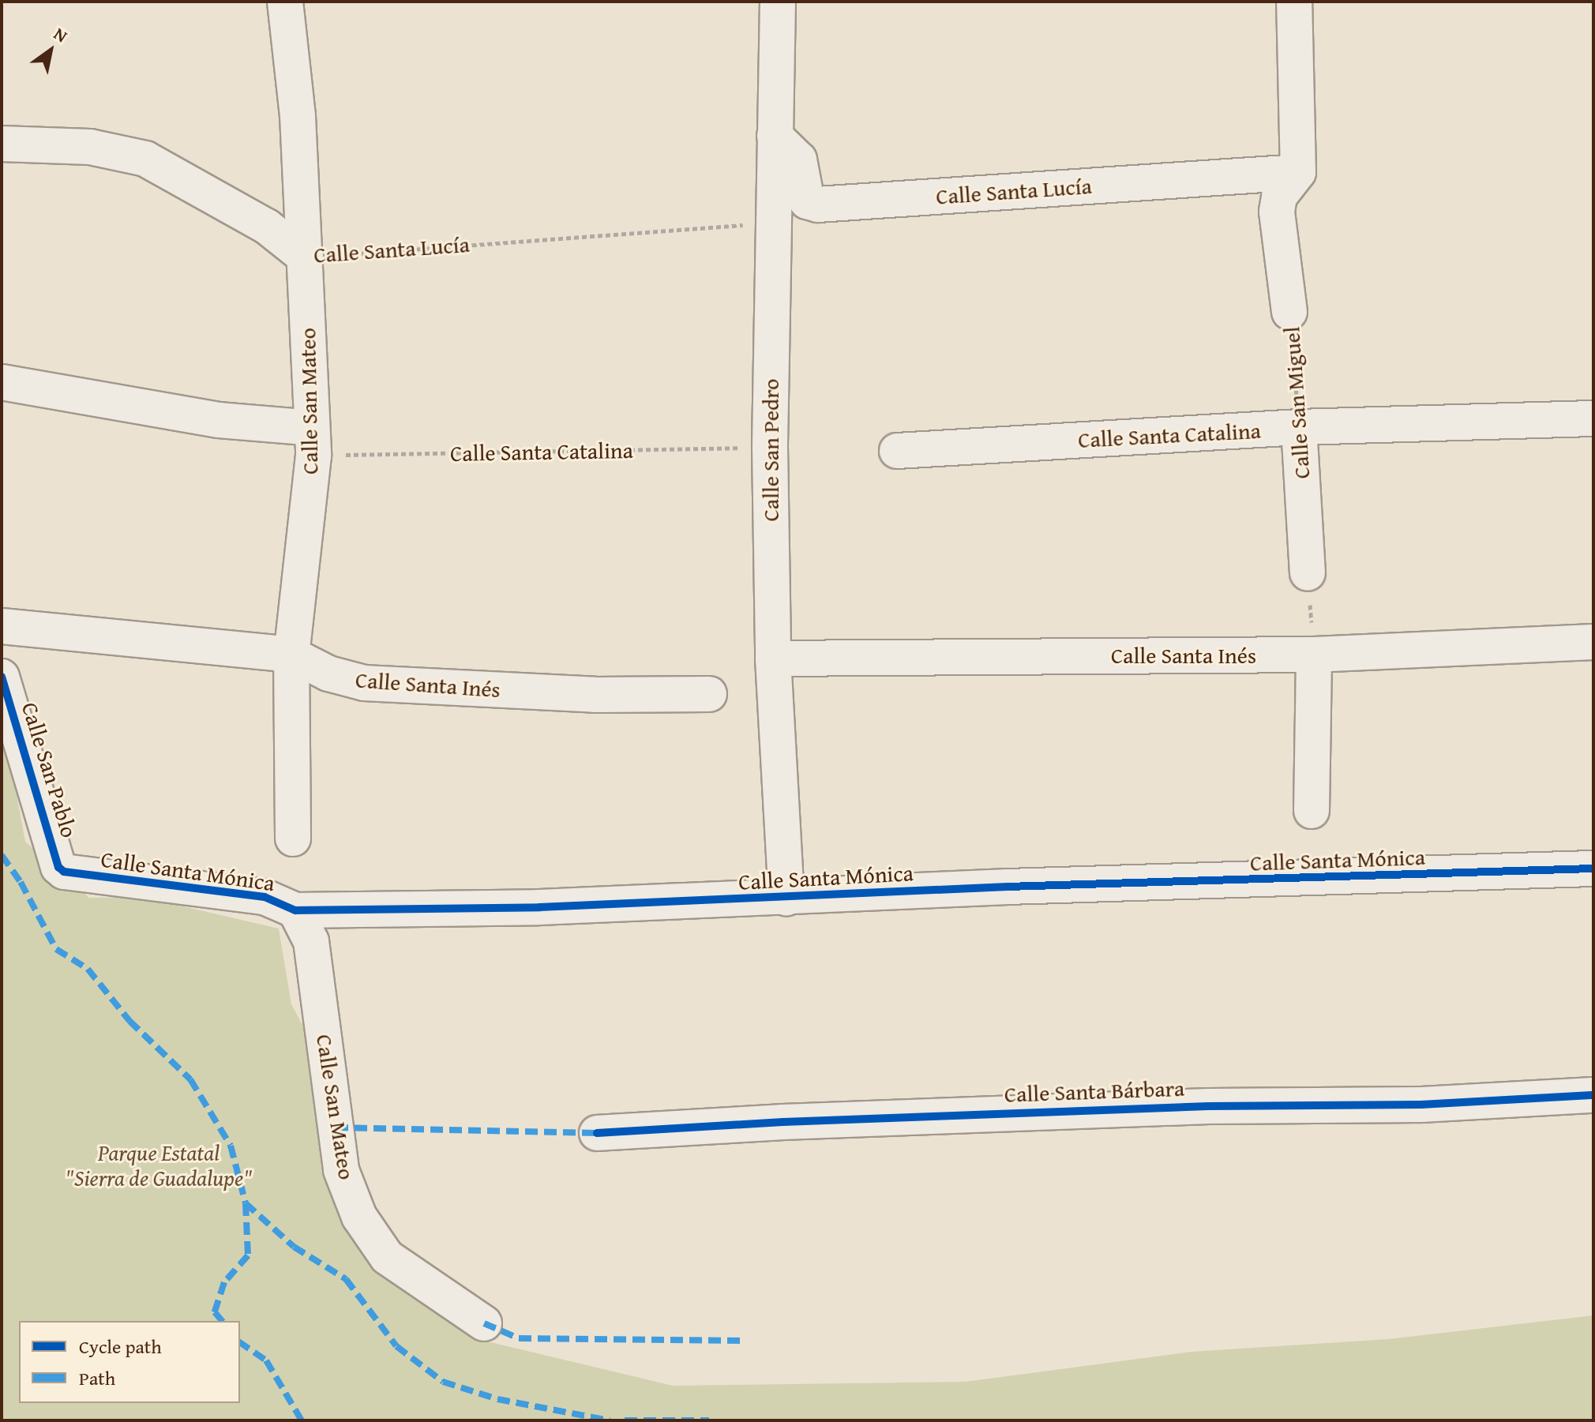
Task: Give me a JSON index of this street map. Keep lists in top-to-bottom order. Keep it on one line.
{"streets":{"street":["Calle Santa Lucía","Calle San Mateo","Calle San Miguel","Calle Santa Catalina","Calle San Pedro","Calle Santa Inés","Calle San Pablo","Calle Santa Mónica","Calle Santa Bárbara"]},"crossings":[["Calle Santa Lucía","Calle San Mateo"],["Calle Santa Lucía","Calle San Miguel"],["Calle Santa Lucía","Calle San Pedro"],["Calle San Mateo","Calle Santa Catalina"],["Calle San Mateo","Calle Santa Inés"],["Calle San Mateo","Calle Santa Mónica"],["Calle San Miguel","Calle Santa Catalina"],["Calle Santa Catalina","Calle San Pedro"],["Calle San Pedro","Calle Santa Inés"],["Calle San Pedro","Calle Santa Mónica"],["Calle San Pablo","Calle Santa Mónica"]],"parks":["Parque Estatal \"Sierra de Guadalupe\""],"legend":["Cycle path","Path"],"north":"top right"}
